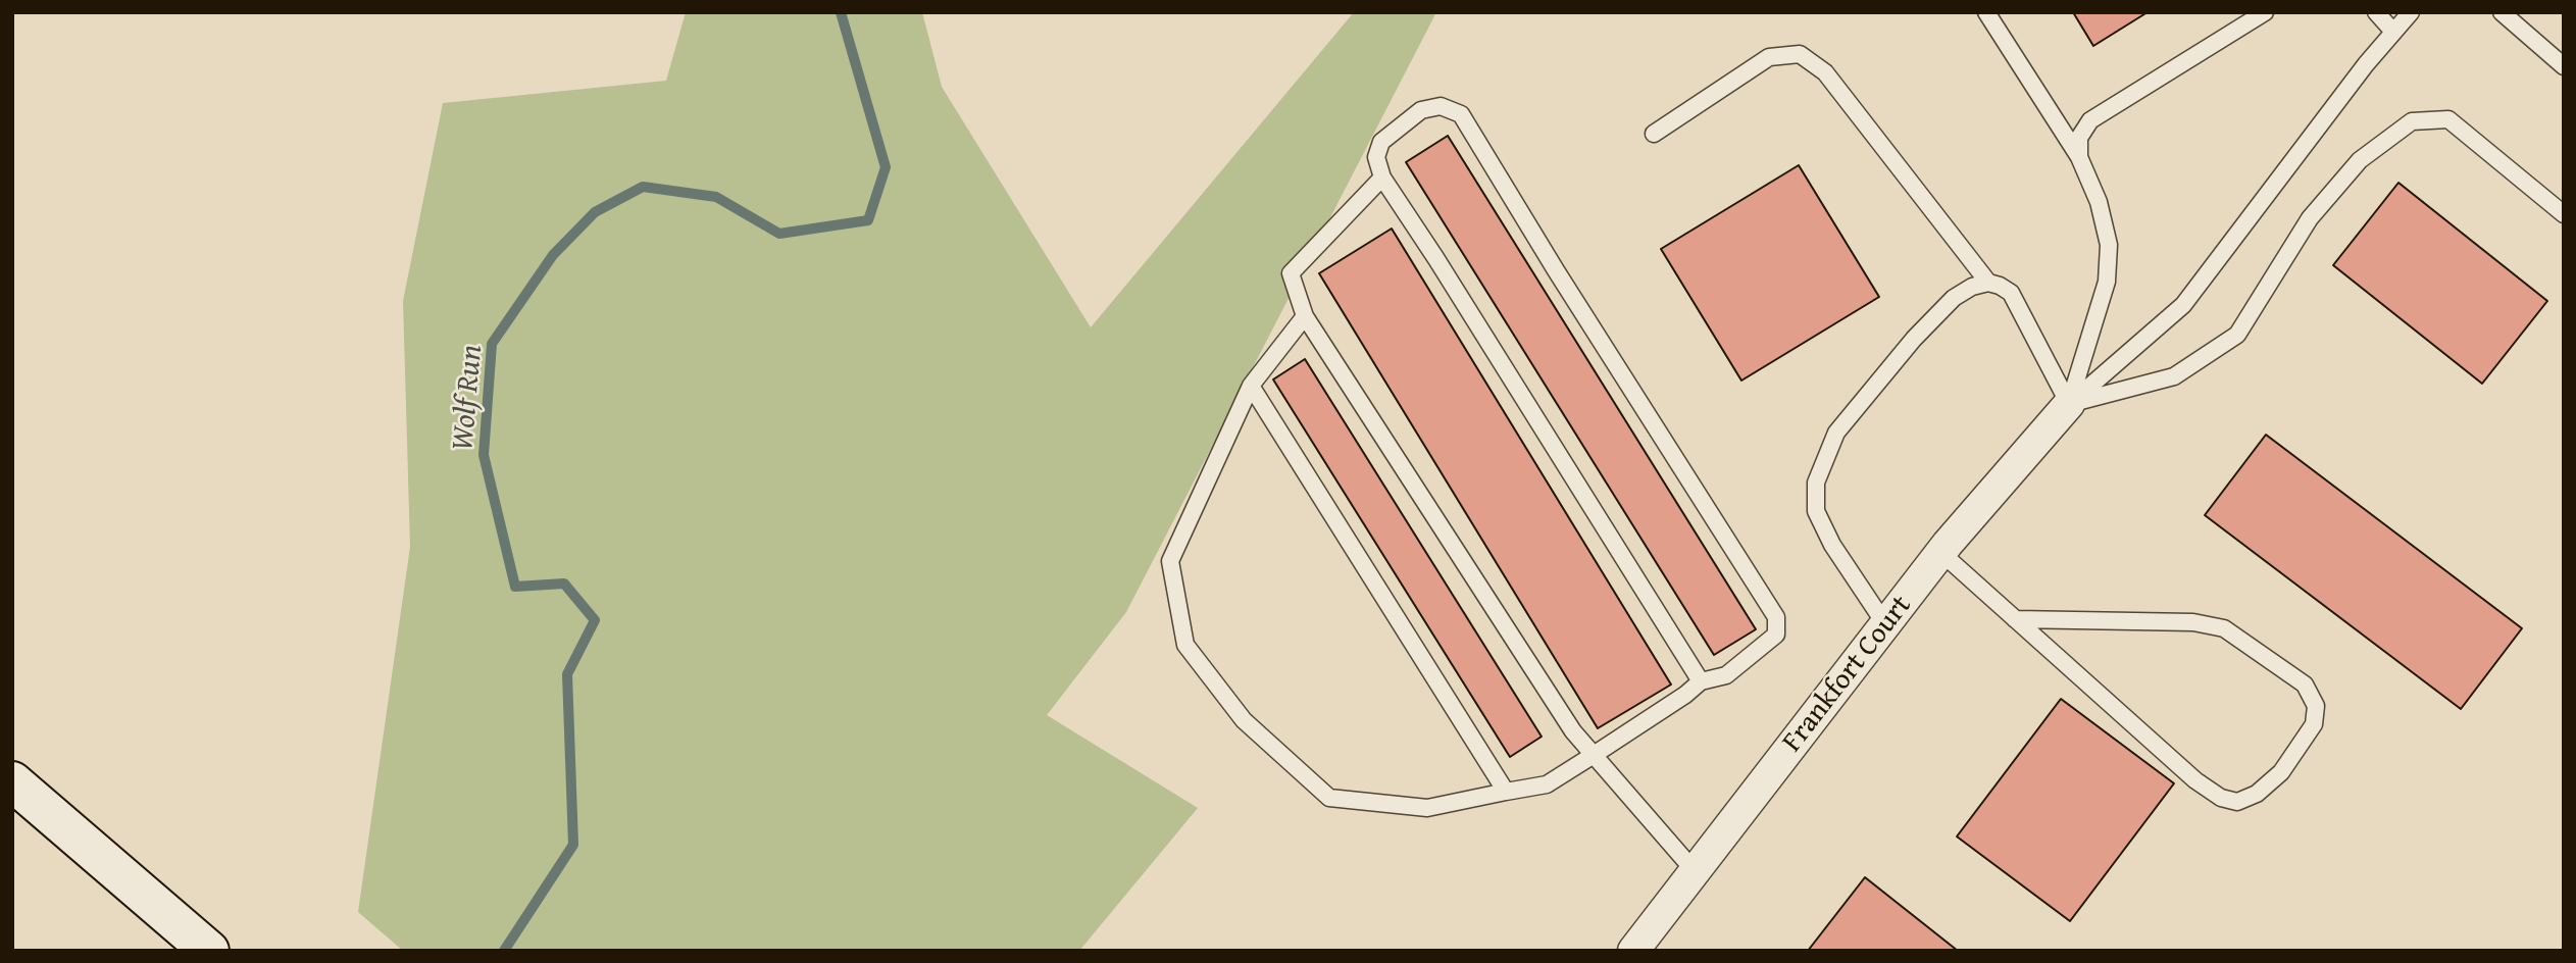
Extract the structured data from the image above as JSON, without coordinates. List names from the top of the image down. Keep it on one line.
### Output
{"streets":{"street":["Frankfort Court"]},"water":["Wolf Run"]}
